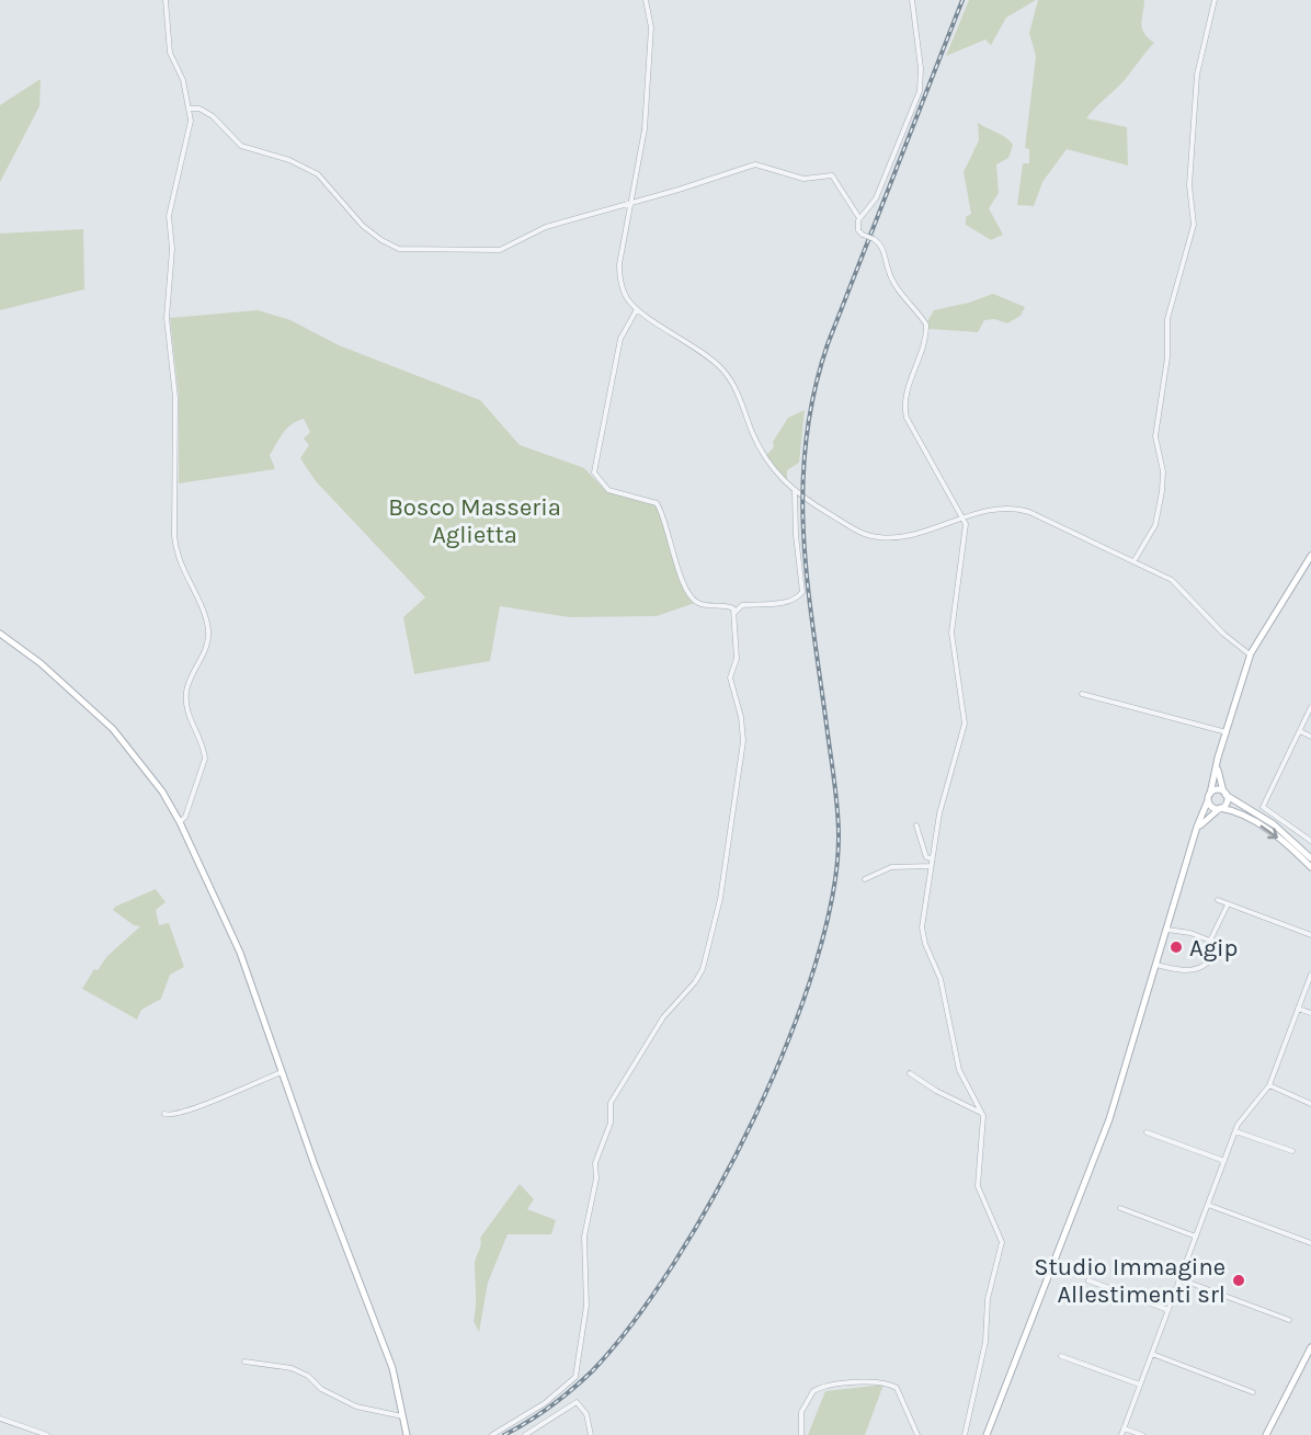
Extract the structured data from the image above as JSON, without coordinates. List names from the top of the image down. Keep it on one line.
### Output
{"parks":["Bosco Masseria Aglietta"],"places":["Agip","Studio Immagine Allestimenti srl"]}
